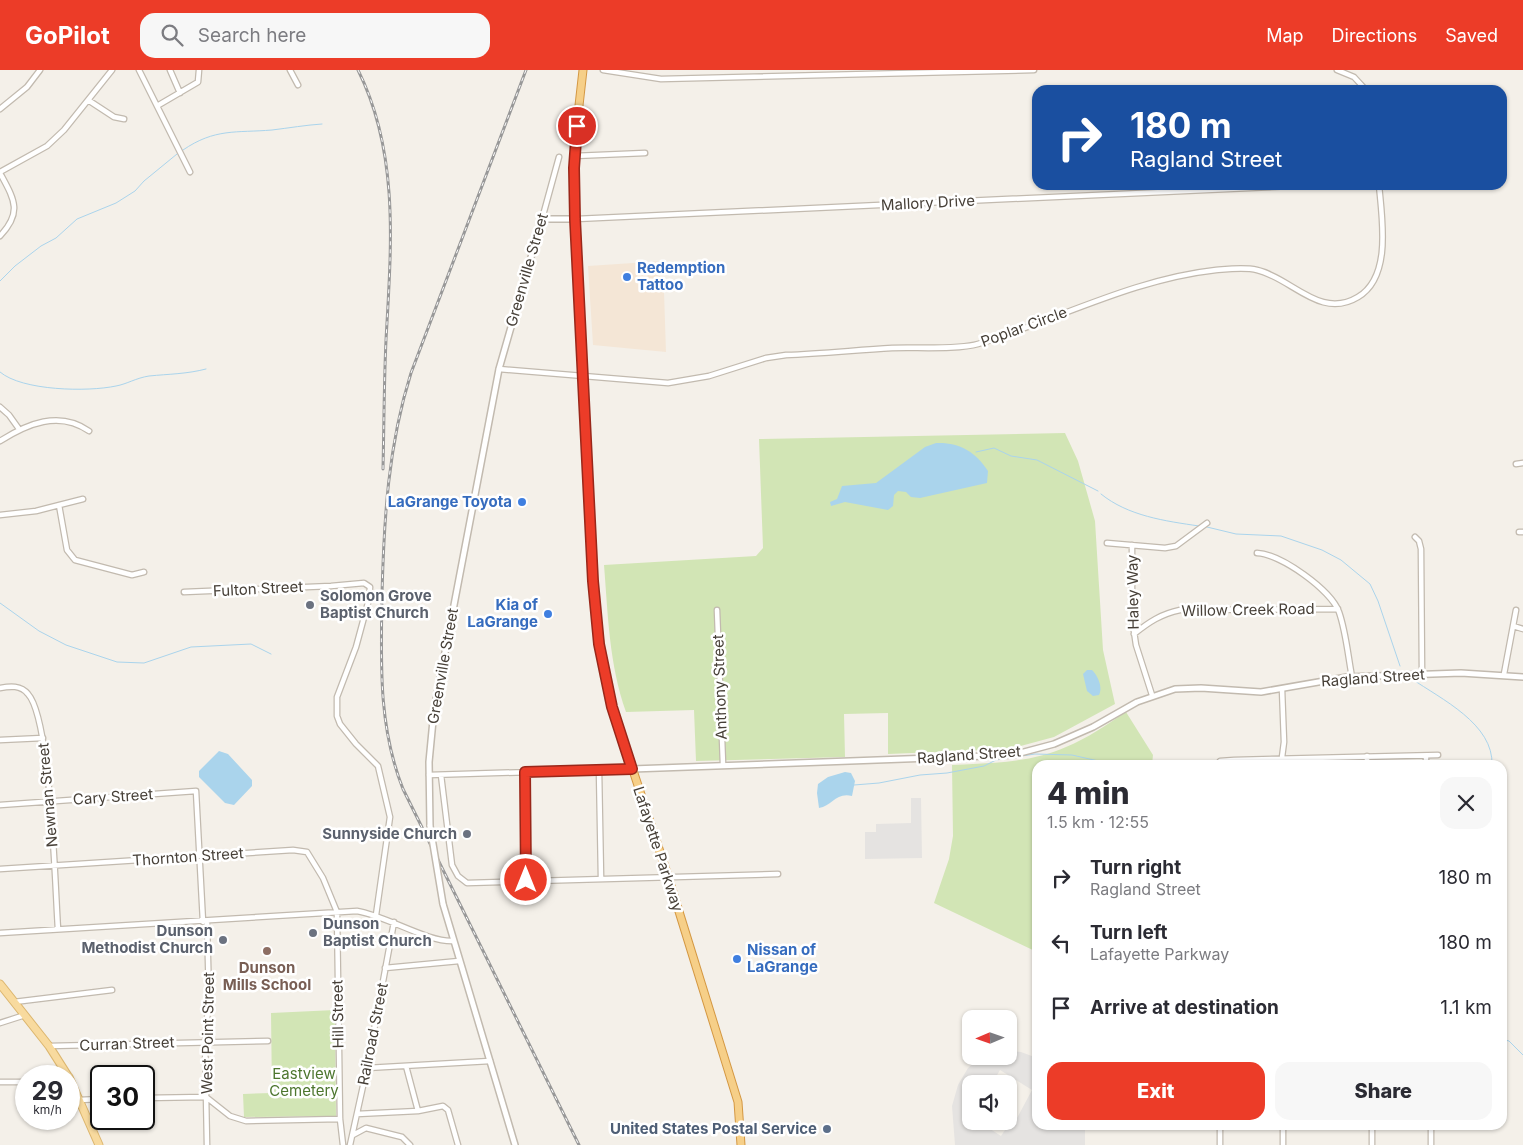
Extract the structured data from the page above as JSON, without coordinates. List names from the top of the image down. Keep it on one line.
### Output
{"streets":{"highway":["Lafayette Parkway"],"street":["Mallory Drive","Greenville Street","Poplar Circle","Fulton Street","Haley Way","Willow Creek Road","Ragland Street","Anthony Street","Newnan Street","Cary Street","Thornton Street","Hill Street","West Point Street","Railroad Street","Curran Street"]},"crossings":[["Mallory Drive","Greenville Street"],["Mallory Drive","Lafayette Parkway"],["Greenville Street","Poplar Circle"],["Greenville Street","Ragland Street"],["Poplar Circle","Lafayette Parkway"],["Haley Way","Willow Creek Road"],["Haley Way","Ragland Street"],["Ragland Street","Anthony Street"],["Ragland Street","Lafayette Parkway"],["Newnan Street","Cary Street"],["Newnan Street","Thornton Street"],["Cary Street","West Point Street"],["Thornton Street","Hill Street"],["Thornton Street","West Point Street"],["West Point Street","Curran Street"]],"parks":["Eastview Cemetery"],"places":["Redemption Tattoo","LaGrange Toyota","Solomon Grove Baptist Church","Kia of LaGrange","Sunnyside Church","Dunson Baptist Church","Dunson Methodist Church","Dunson Mills School","Nissan of LaGrange","United States Postal Service"],"north":"left","page":{"header":"GoPilot","search":"Search here","nav":["Map","Directions","Saved"],"turn":["180 m","Ragland Street"],"heading":["4 min","1.5 km · 12:55"],"list":[{"name":"Turn right","note":"Ragland Street","value":"180 m"},{"name":"Turn left","note":"Lafayette Parkway","value":"180 m"},{"name":"Arrive at destination","value":"1.1 km"}],"buttons":["Exit","Share"],"speed":"29 km/h","limit":"30"}}
